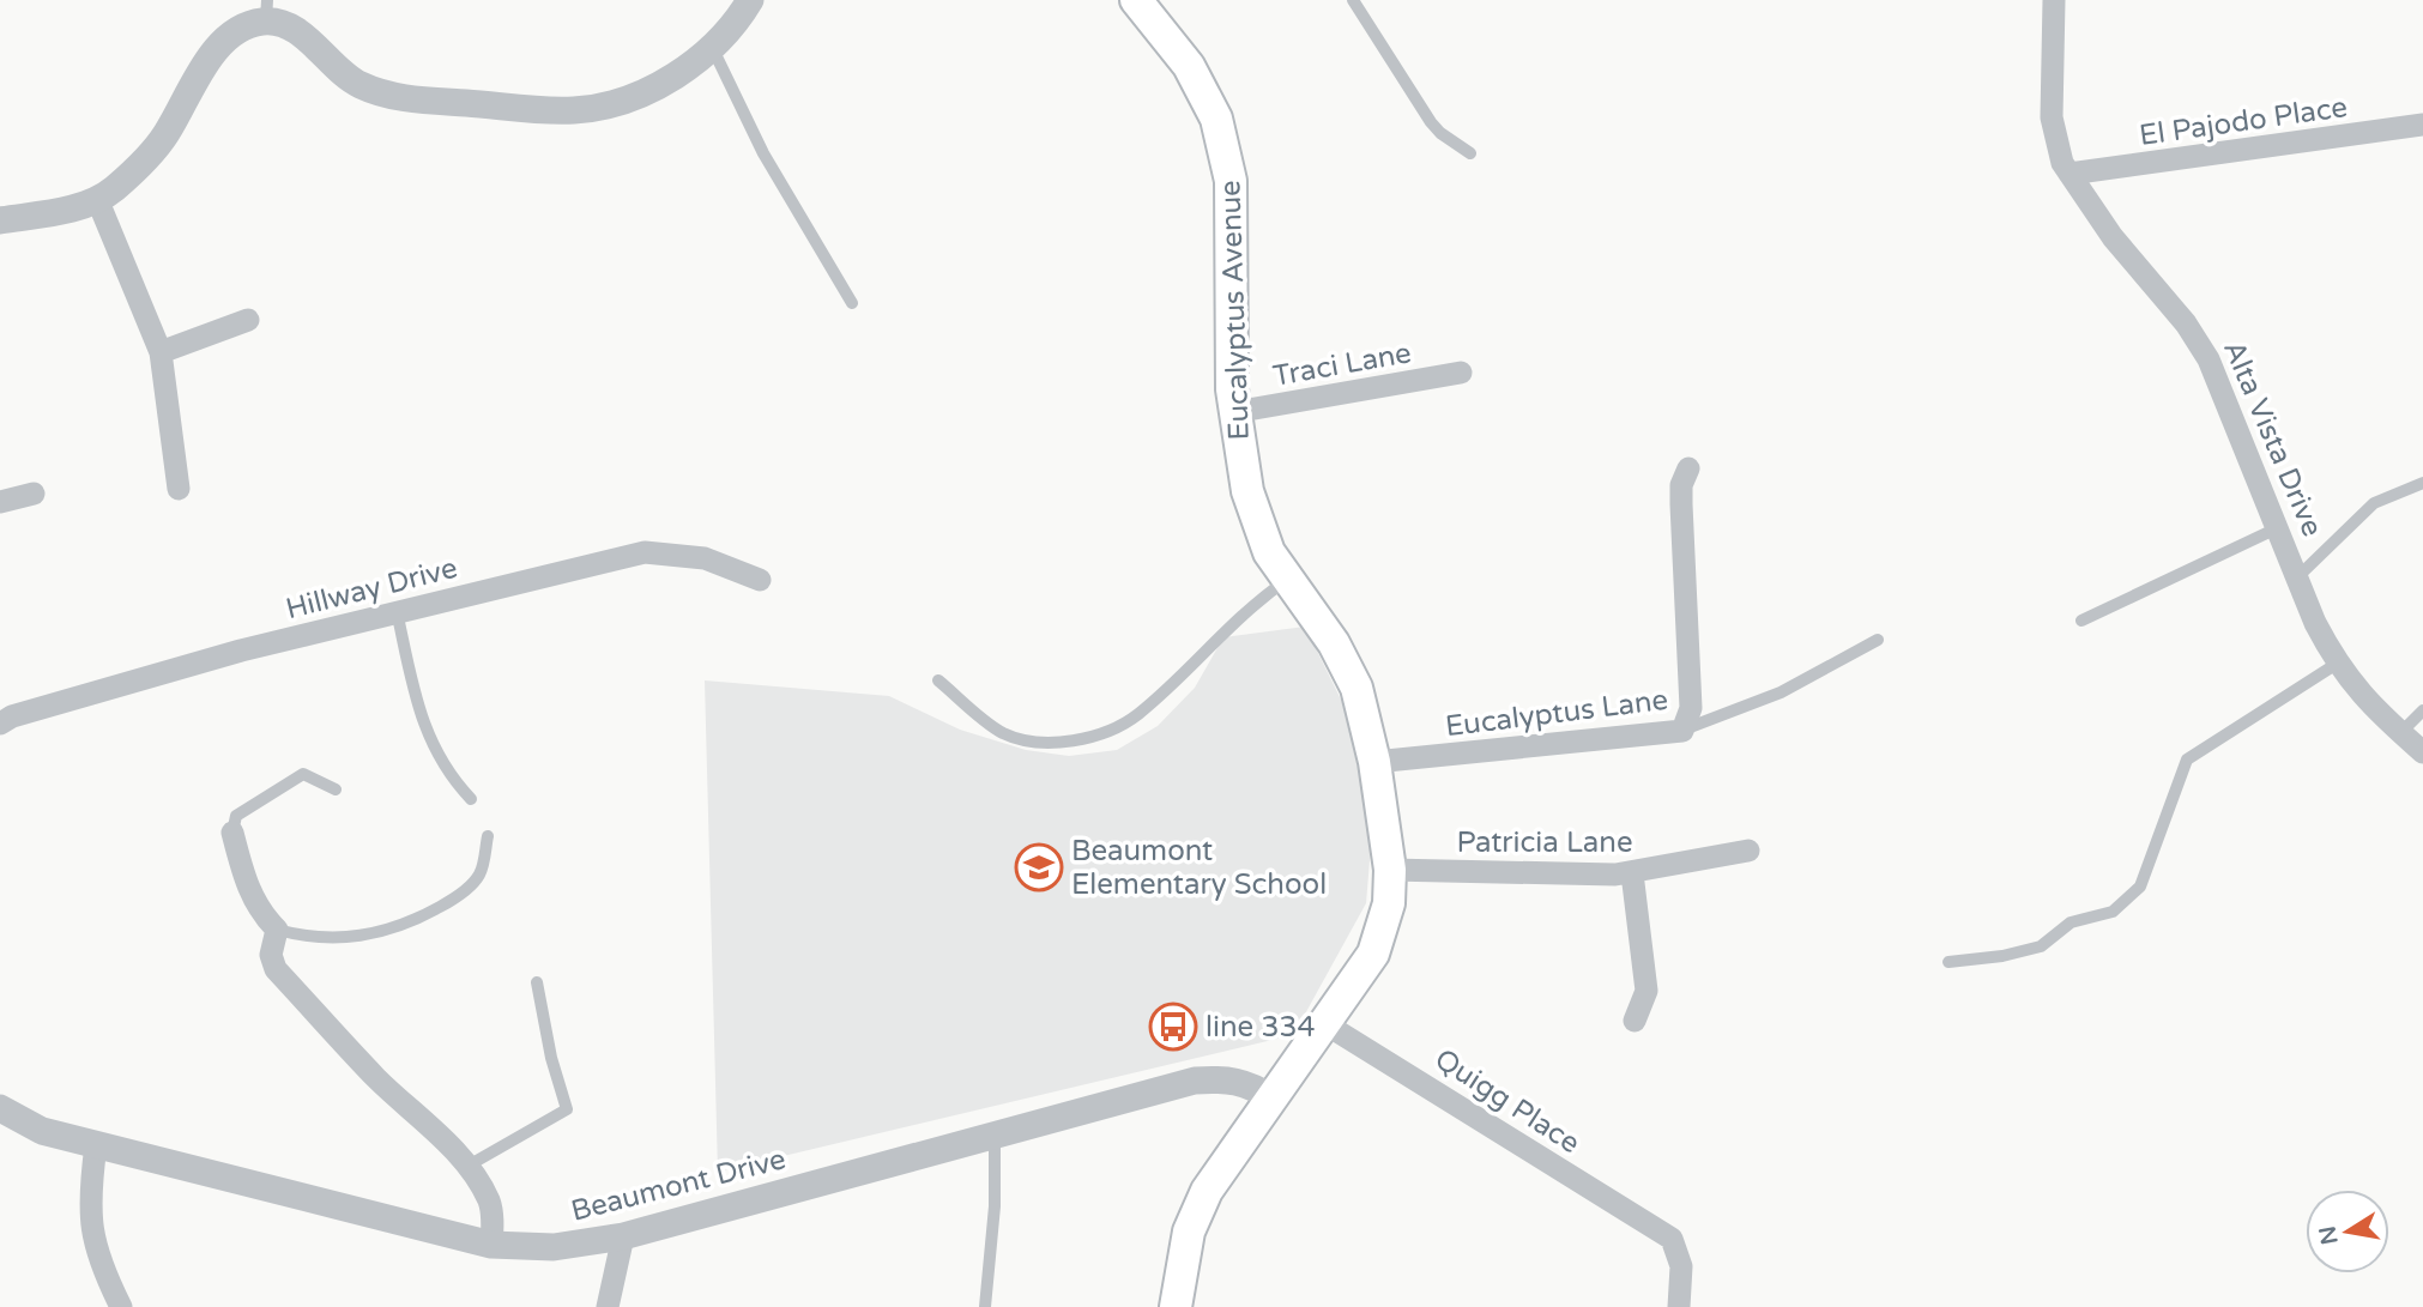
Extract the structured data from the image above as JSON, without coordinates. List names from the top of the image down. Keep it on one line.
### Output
{"streets":{"main road":["Eucalyptus Avenue"],"street":["El Pajodo Place","Traci Lane","Alta Vista Drive","Hillway Drive","Eucalyptus Lane","Patricia Lane","Quigg Place","Beaumont Drive"]},"crossings":[["El Pajodo Place","Alta Vista Drive"],["Eucalyptus Avenue","Traci Lane"],["Eucalyptus Avenue","Eucalyptus Lane"],["Eucalyptus Avenue","Patricia Lane"],["Eucalyptus Avenue","Quigg Place"],["Eucalyptus Avenue","Beaumont Drive"]],"places":{"school or university":["Beaumont Elementary School"],"bus stop":["line 334"]},"north":"left"}
